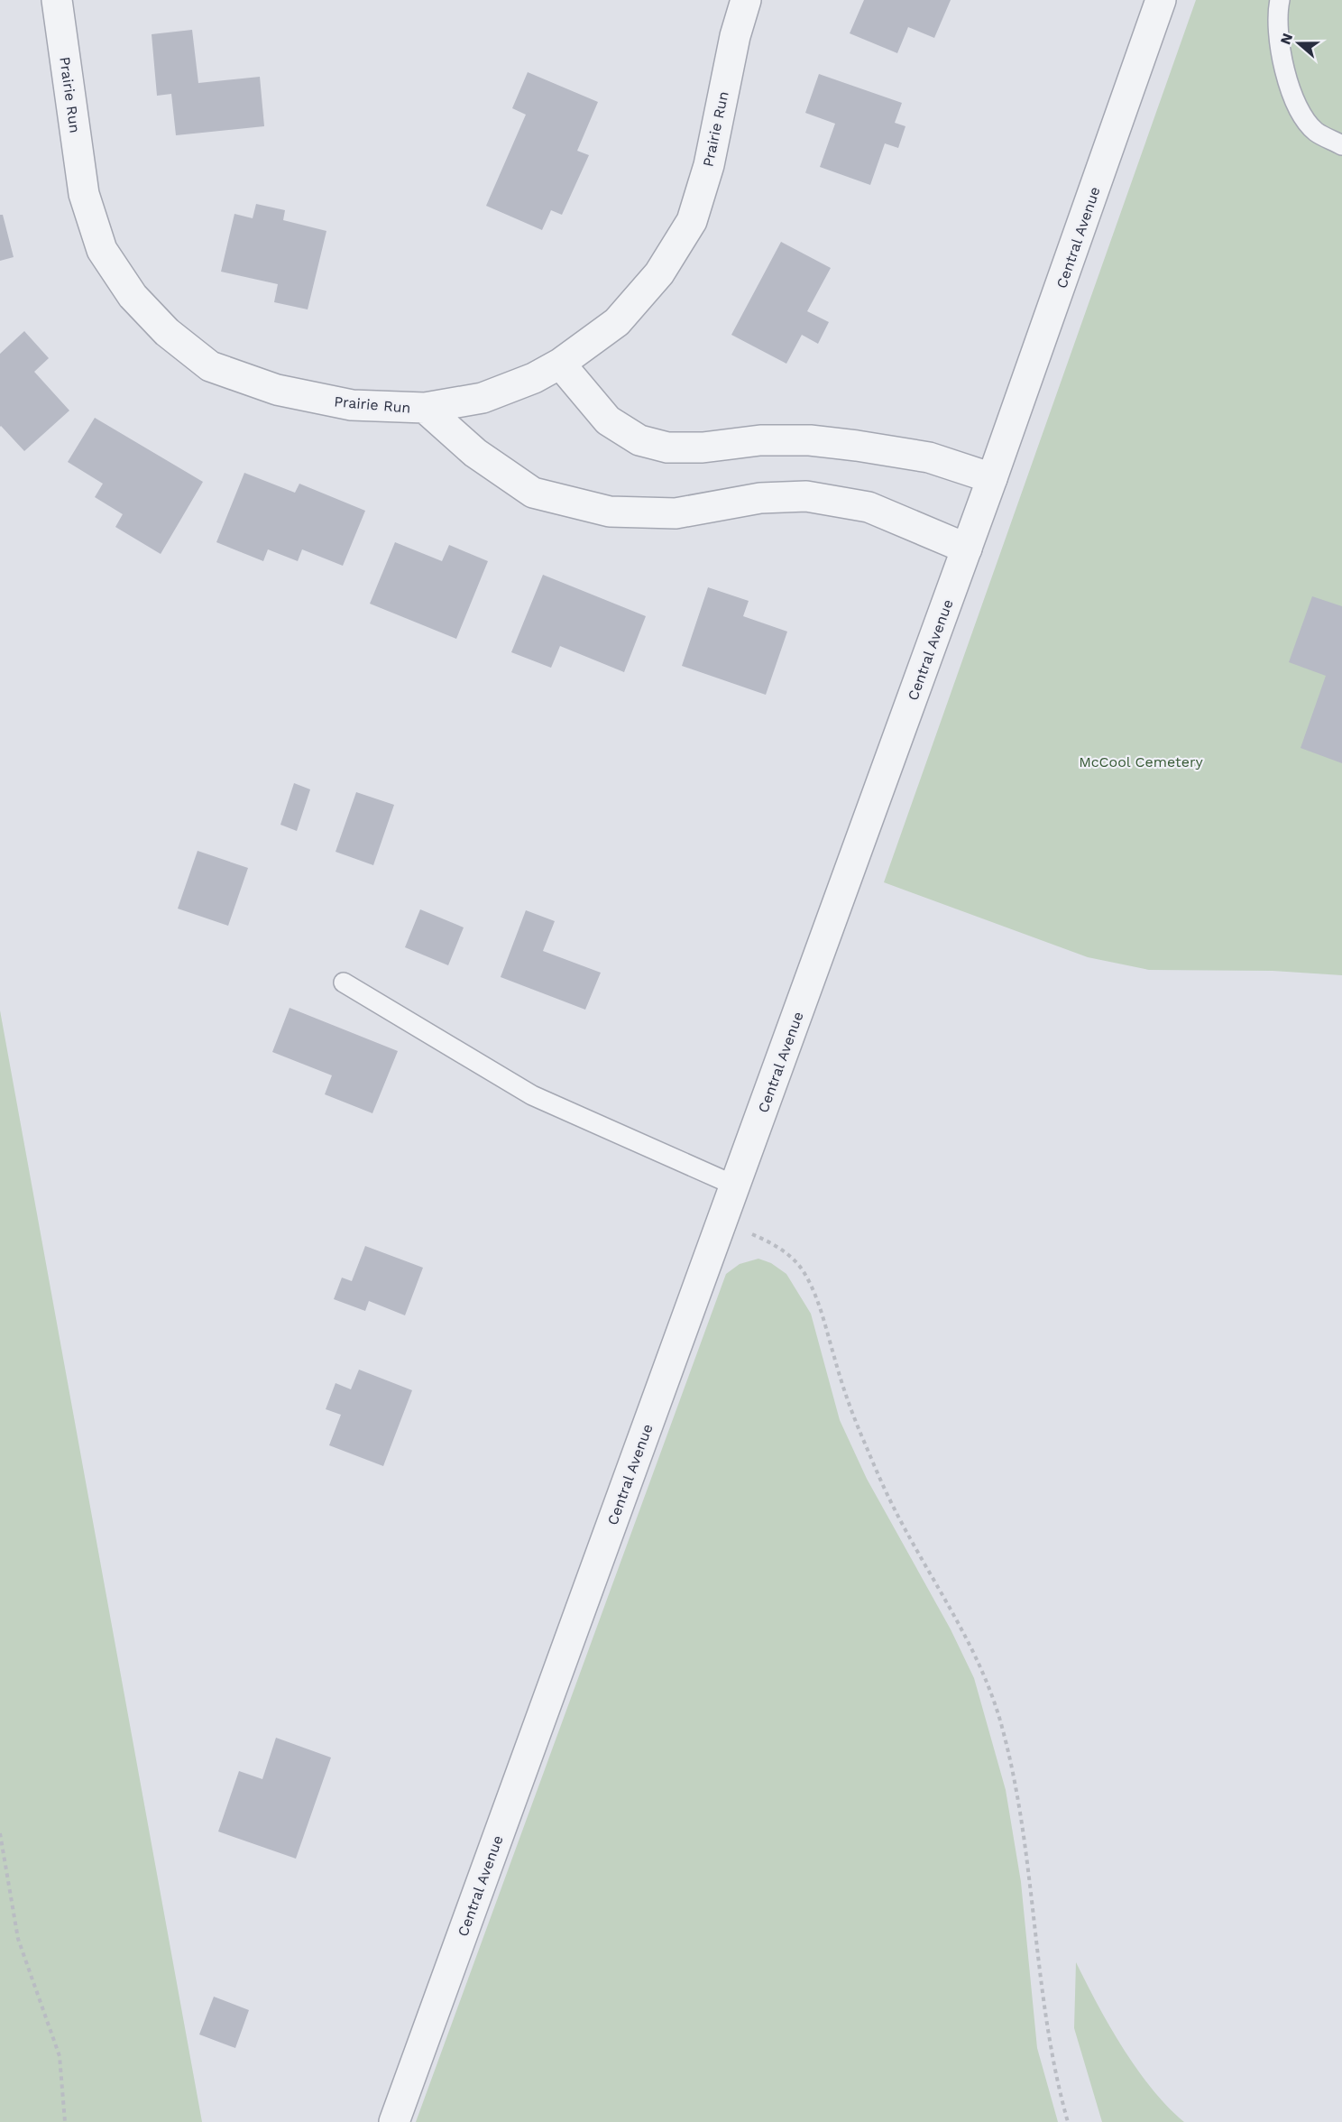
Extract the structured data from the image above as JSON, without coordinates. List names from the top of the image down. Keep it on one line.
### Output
{"streets":{"street":["Prairie Run","Central Avenue"]},"parks":["McCool Cemetery"],"north":"left"}
